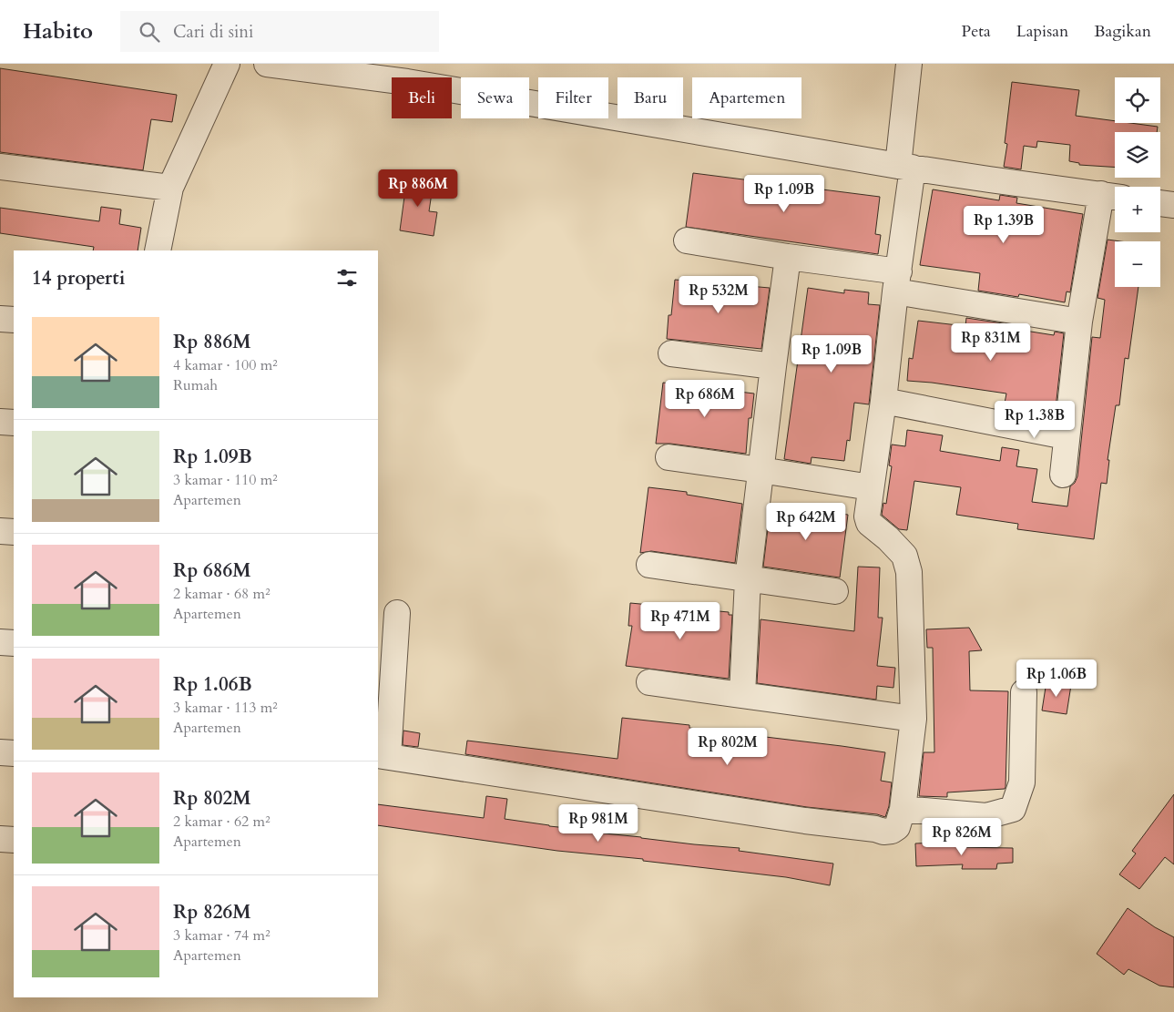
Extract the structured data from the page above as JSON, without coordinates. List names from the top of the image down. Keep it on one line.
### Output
{"page":{"header":"Habito","search":"Cari di sini","nav":["Peta","Lapisan","Bagikan"],"map_buttons":["+","−"],"chip":["Beli","Sewa","Filter","Baru","Apartemen"],"price":["Rp 886M","Rp 1.09B","Rp 1.39B","Rp 532M","Rp 831M","Rp 1.09B","Rp 686M","Rp 1.38B","Rp 642M","Rp 471M","Rp 1.06B","Rp 802M","Rp 981M","Rp 826M"],"heading":"14 properti","list":[{"name":"Rp 886M","note":"4 kamar · 100 m² · Rumah"},{"name":"Rp 1.09B","note":"3 kamar · 110 m² · Apartemen"},{"name":"Rp 686M","note":"2 kamar · 68 m² · Apartemen"},{"name":"Rp 1.06B","note":"3 kamar · 113 m² · Apartemen"},{"name":"Rp 802M","note":"2 kamar · 62 m² · Apartemen"},{"name":"Rp 826M","note":"3 kamar · 74 m² · Apartemen"}]}}
